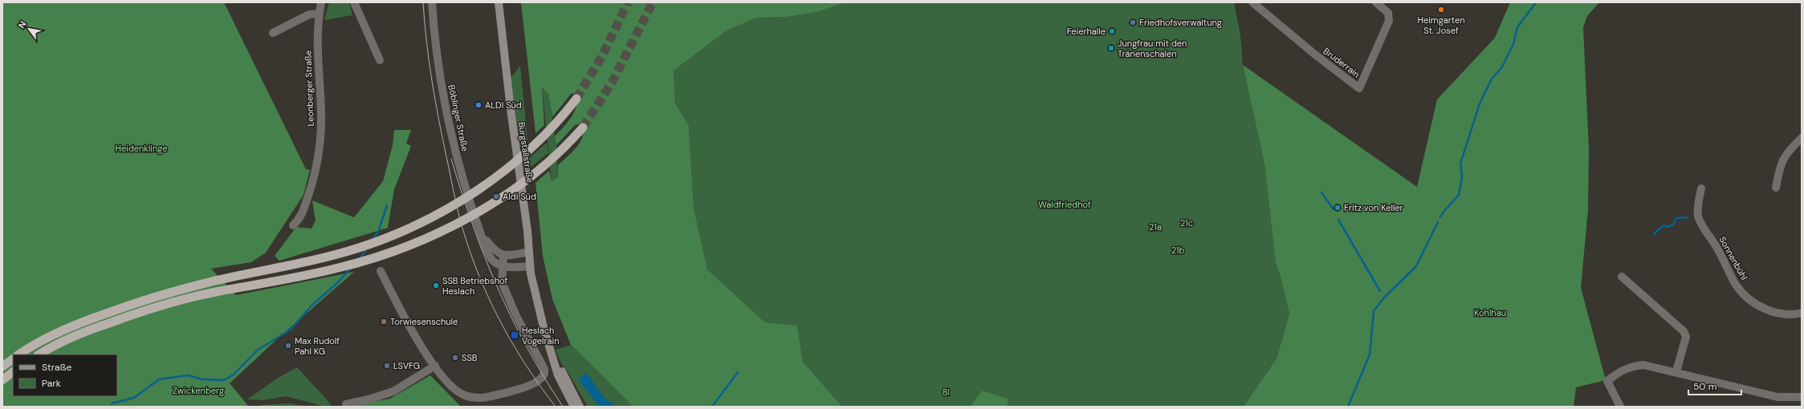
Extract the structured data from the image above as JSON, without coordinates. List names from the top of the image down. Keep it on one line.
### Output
{"streets":{"main road":["Burgstallstraße"],"street":["Bruderrain","Leonberger Straße","Böblinger Straße","Sonnenbühl"]},"parks":["Heidenklinge","Waldfriedhof","21c","21a","21b","Kohlhau","Zwickenberg","8l"],"places":{"other":["Heimgarten St. Josef","Friedhofsverwaltung","Feierhalle","Jungfrau mit den Tränenschalen","ALDI Süd","Aldi Süd","Fritz von Keller","SSB Betriebshof Heslach","Torwiesenschule","Max Rudolf Pahl KG","SSB","LSVFG"],"transit":["Heslach Vogelrain"]},"legend":["Straße","Park"],"scale_bar":"50 m","north":"top left"}
